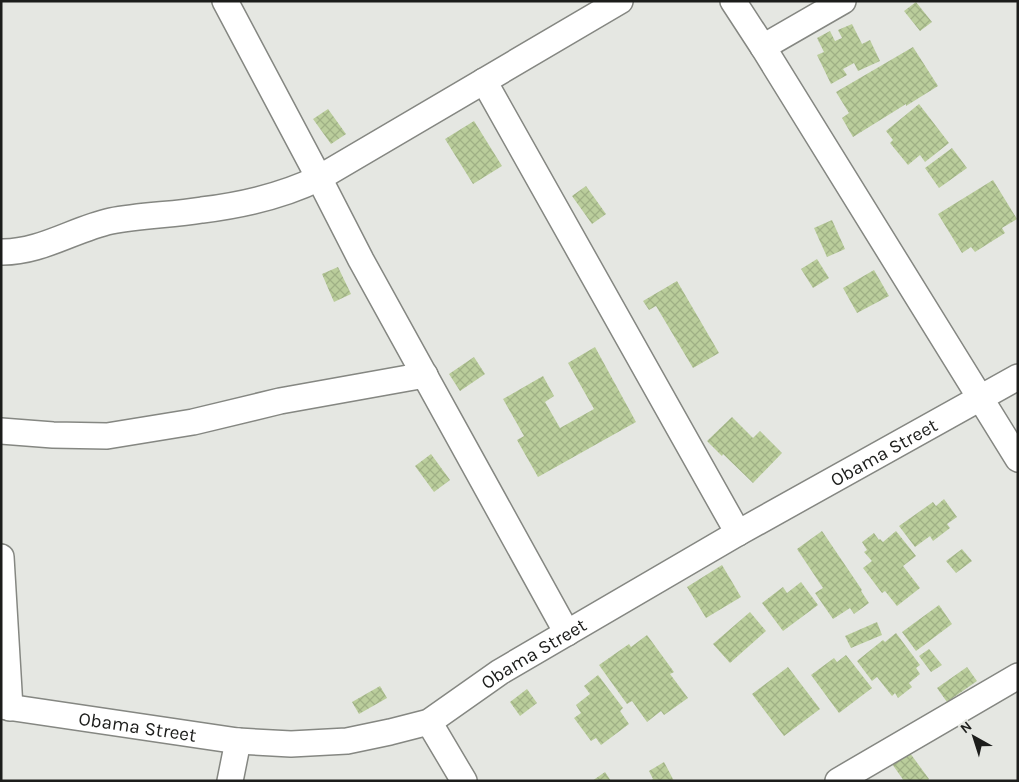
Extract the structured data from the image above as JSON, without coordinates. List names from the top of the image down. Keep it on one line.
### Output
{"streets":{"street":["Obama Street"]},"north":"top left"}
